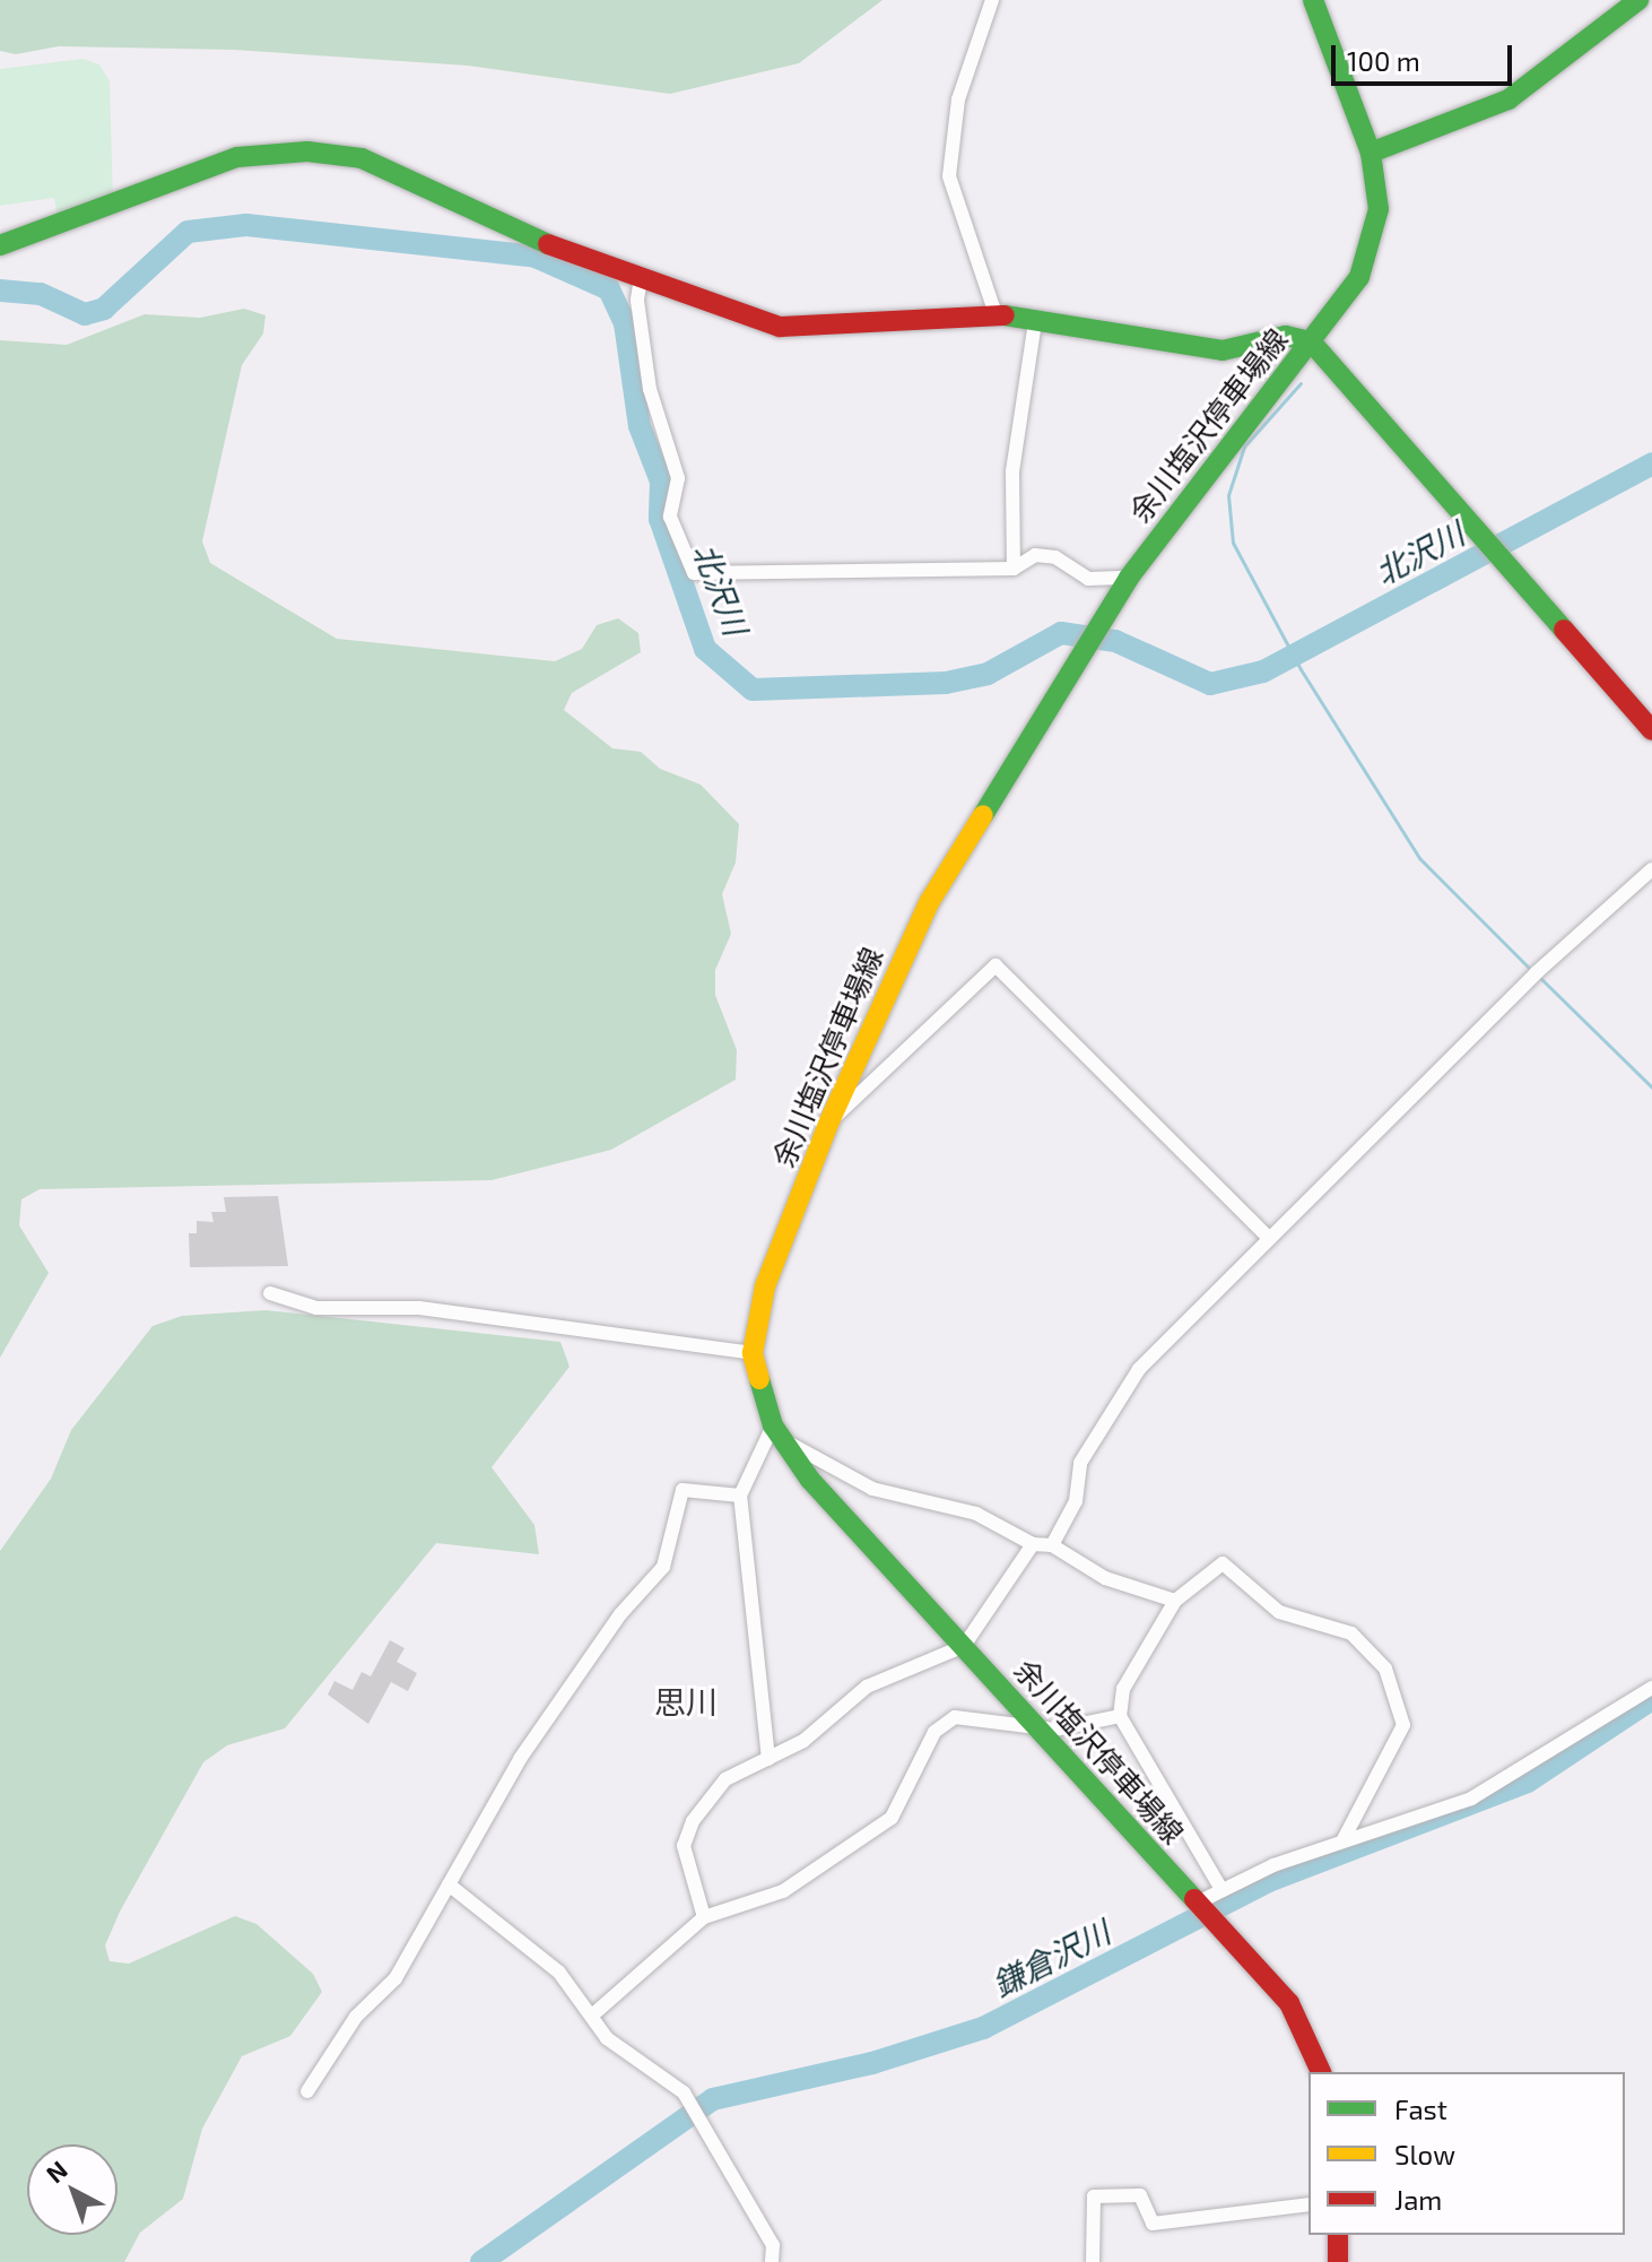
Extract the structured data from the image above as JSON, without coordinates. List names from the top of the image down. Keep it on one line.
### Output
{"streets":{"main road":["余川塩沢停車場線"]},"districts":["思川"],"water":["北沢川","鎌倉沢川"],"legend":["Fast","Slow","Jam"],"scale_bar":"100 m","north":"top left"}
